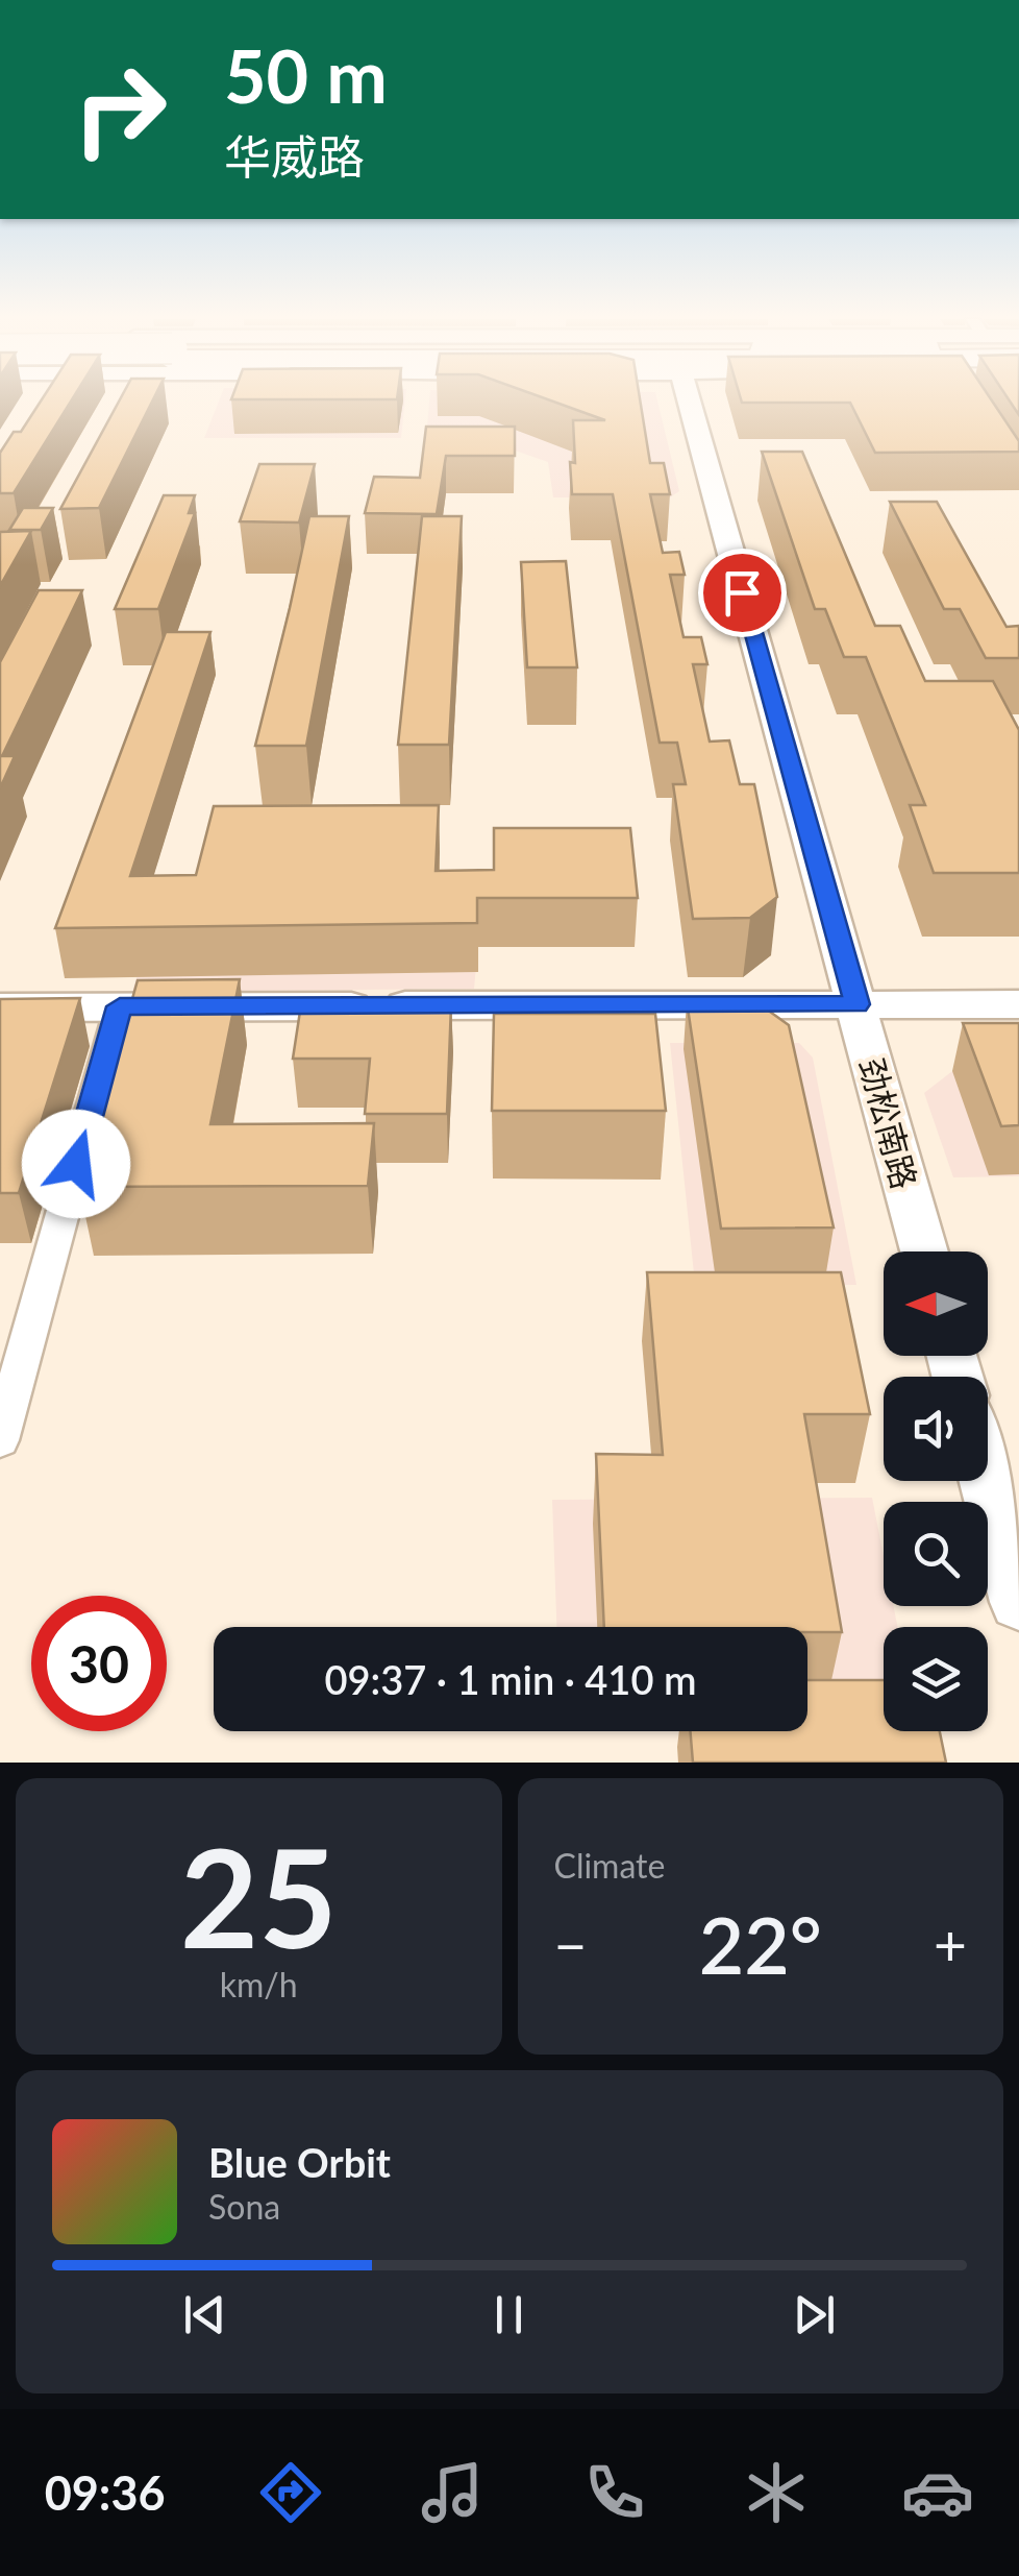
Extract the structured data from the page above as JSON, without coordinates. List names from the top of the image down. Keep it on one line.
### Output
{"streets":{"street":["劲松南路"]},"north":"left","page":{"turn":["50 m","华威路"],"limit":"30","trip":"09:37 · 1 min · 410 m","tile":[["25","km/h"],"Climate"],"heat":["−","22°","+"],"song":["Blue Orbit","Sona"],"tabs":"09:36"}}
